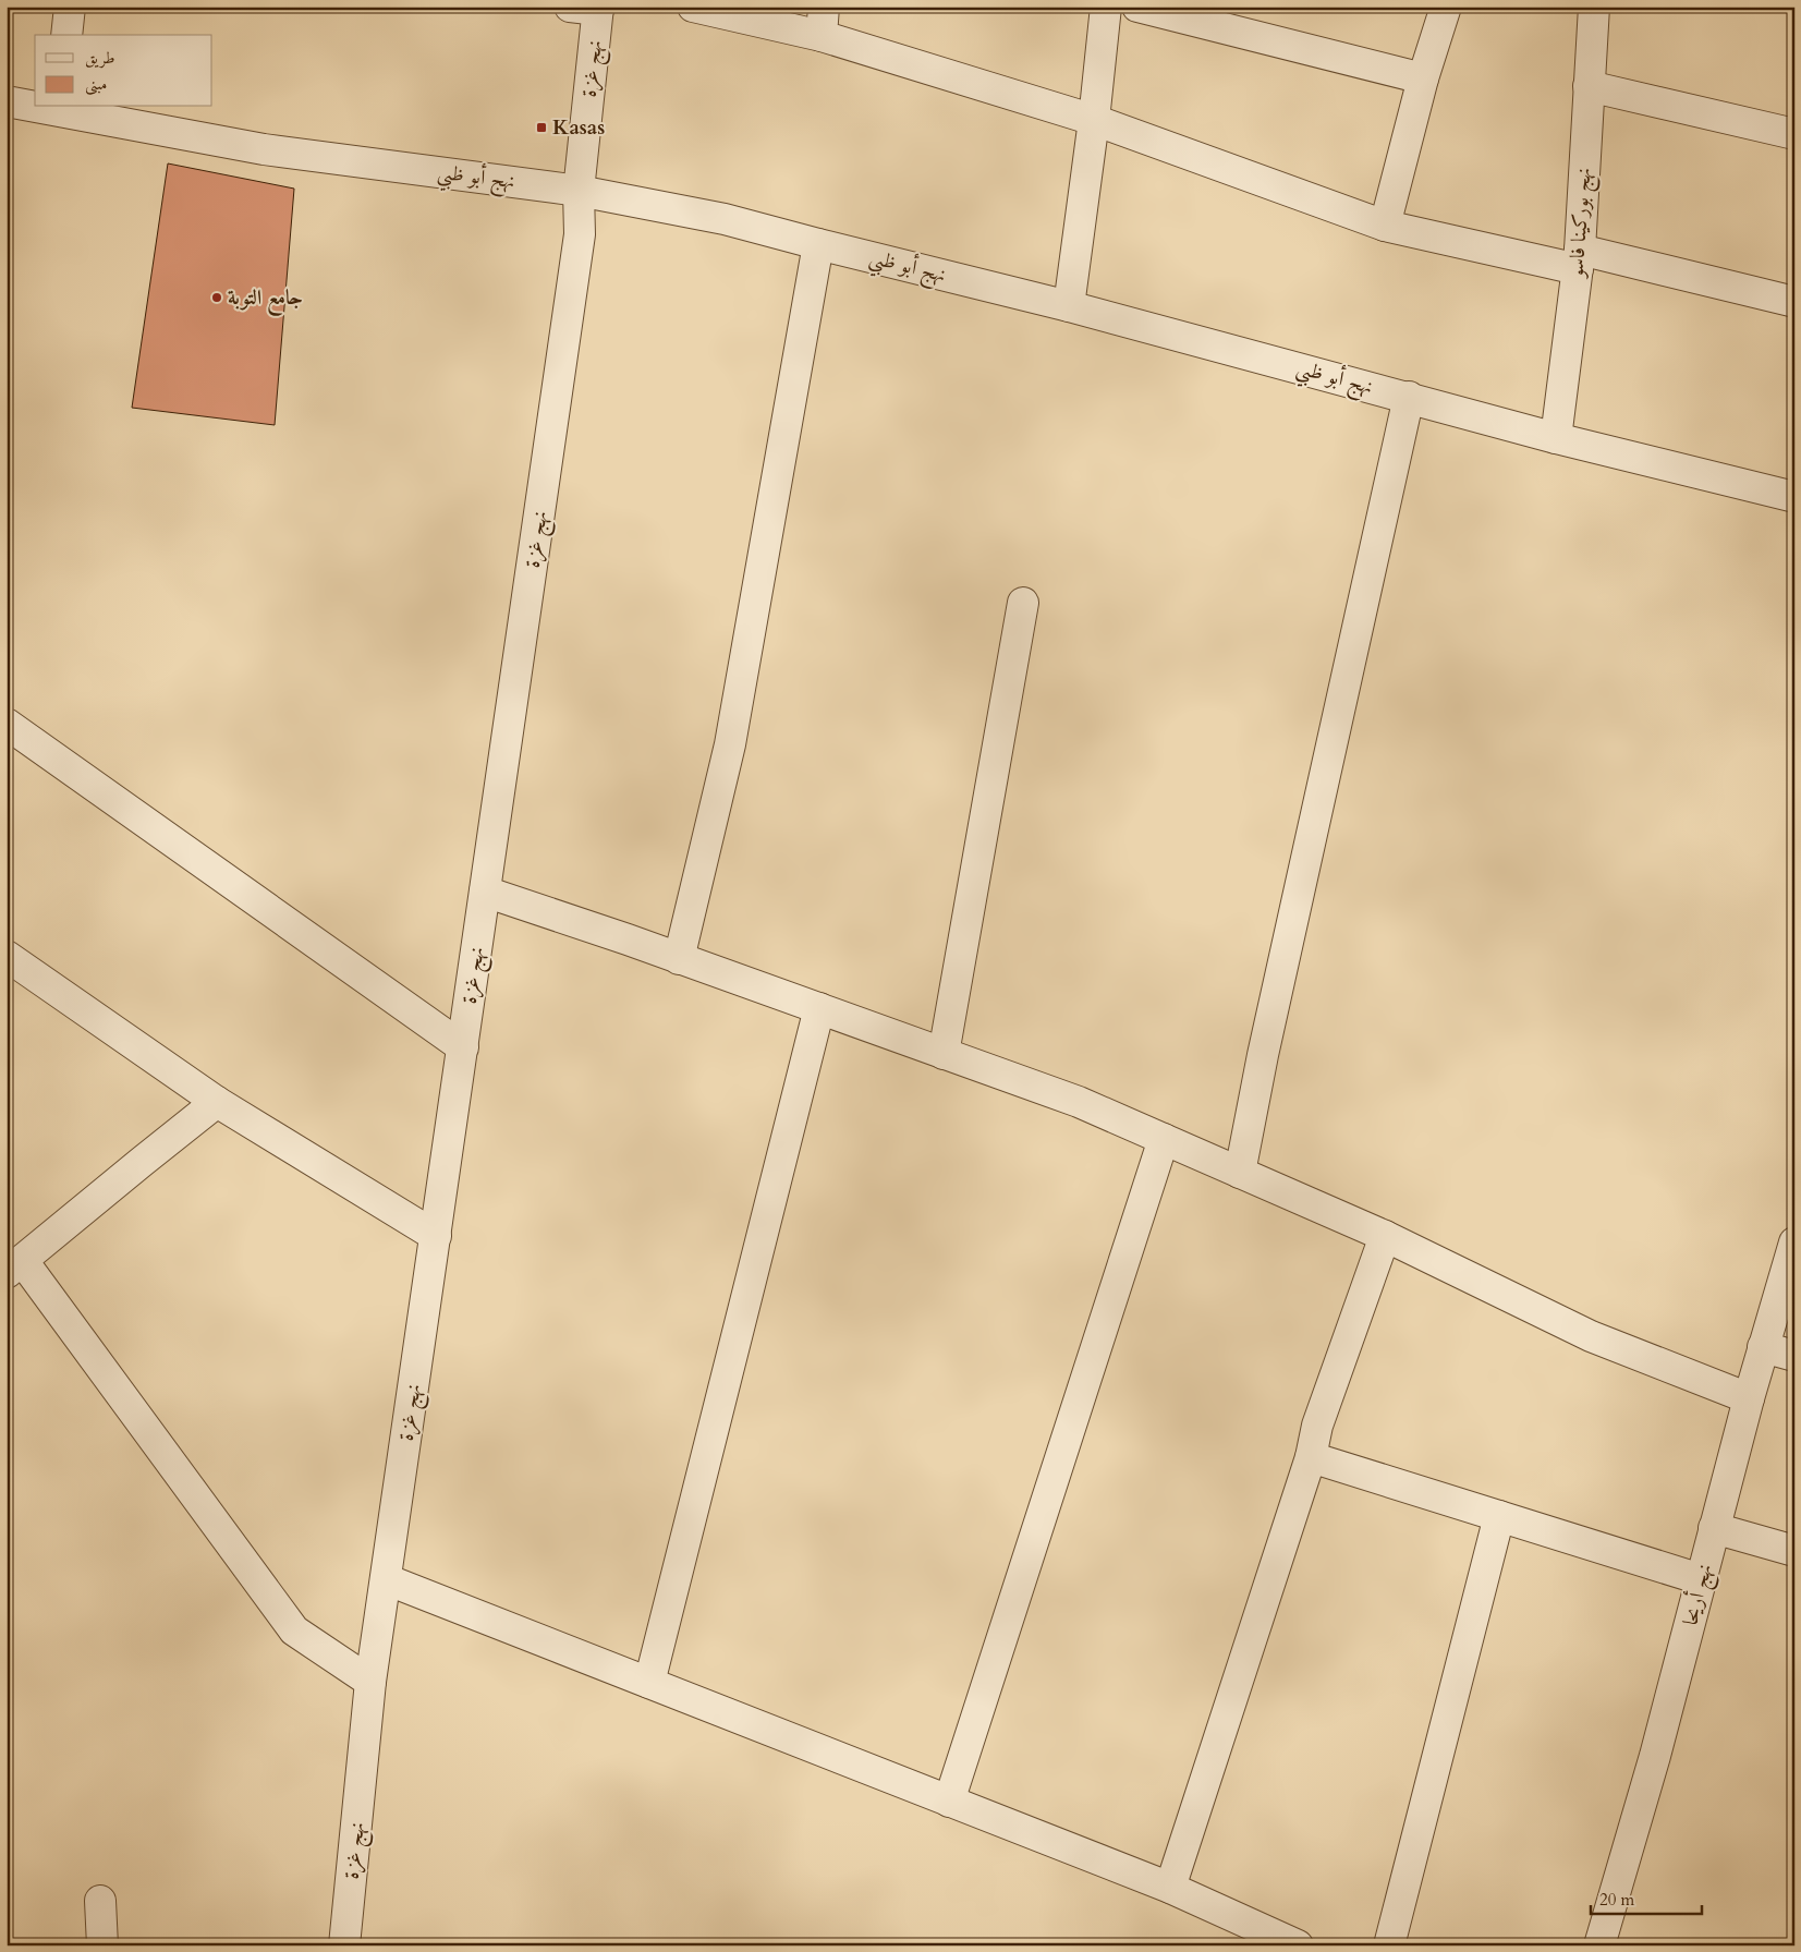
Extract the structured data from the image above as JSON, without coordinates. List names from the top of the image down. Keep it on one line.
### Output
{"streets":{"street":["نهج غزة","نهج أبو ظبي","نهج بوركينا فاسو","نهج أريحا"]},"crossings":[["نهج غزة","نهج أبو ظبي"],["نهج أبو ظبي","نهج بوركينا فاسو"]],"places":{"transit":["Kasas"],"other":["جامع التوبة"]},"legend":["طريق","مبنى"],"scale_bar":"20 m"}
